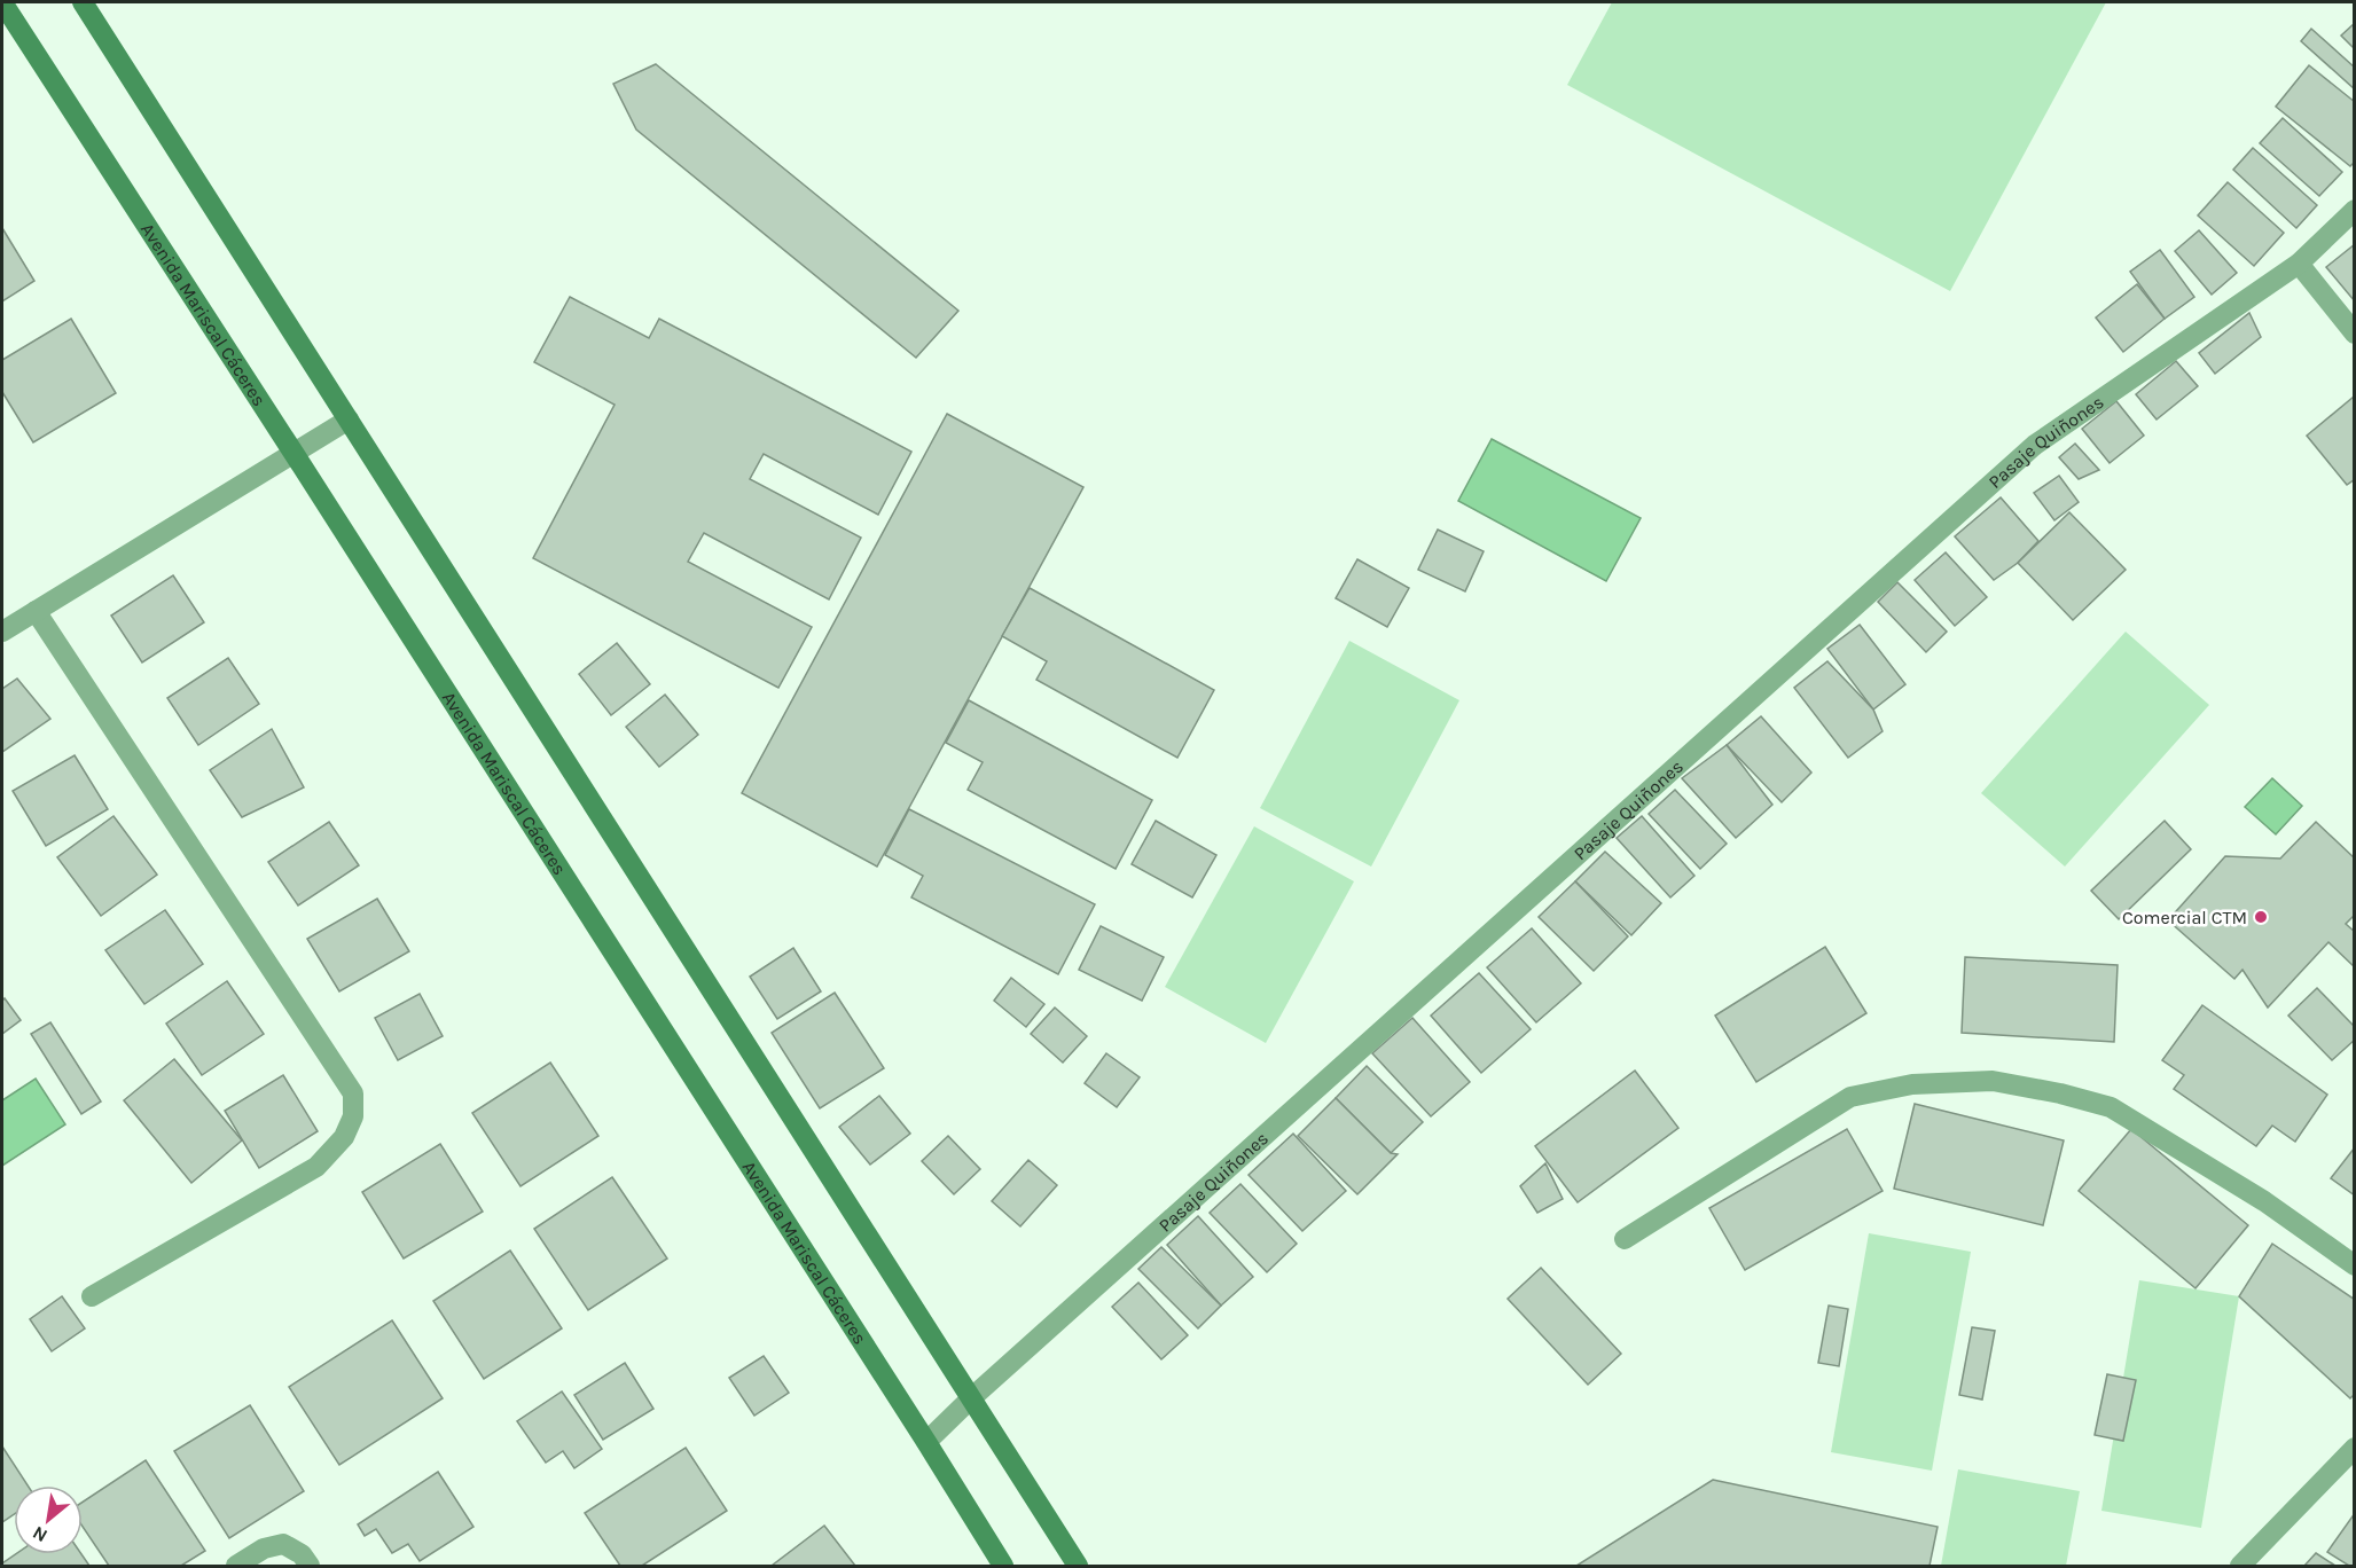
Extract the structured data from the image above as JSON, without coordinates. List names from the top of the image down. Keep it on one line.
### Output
{"streets":{"main road":["Avenida Mariscal Cáceres"],"street":["Pasaje Quiñones"]},"crossings":[["Avenida Mariscal Cáceres","Pasaje Quiñones"]],"places":["Comercial CTM"],"north":"bottom left"}
